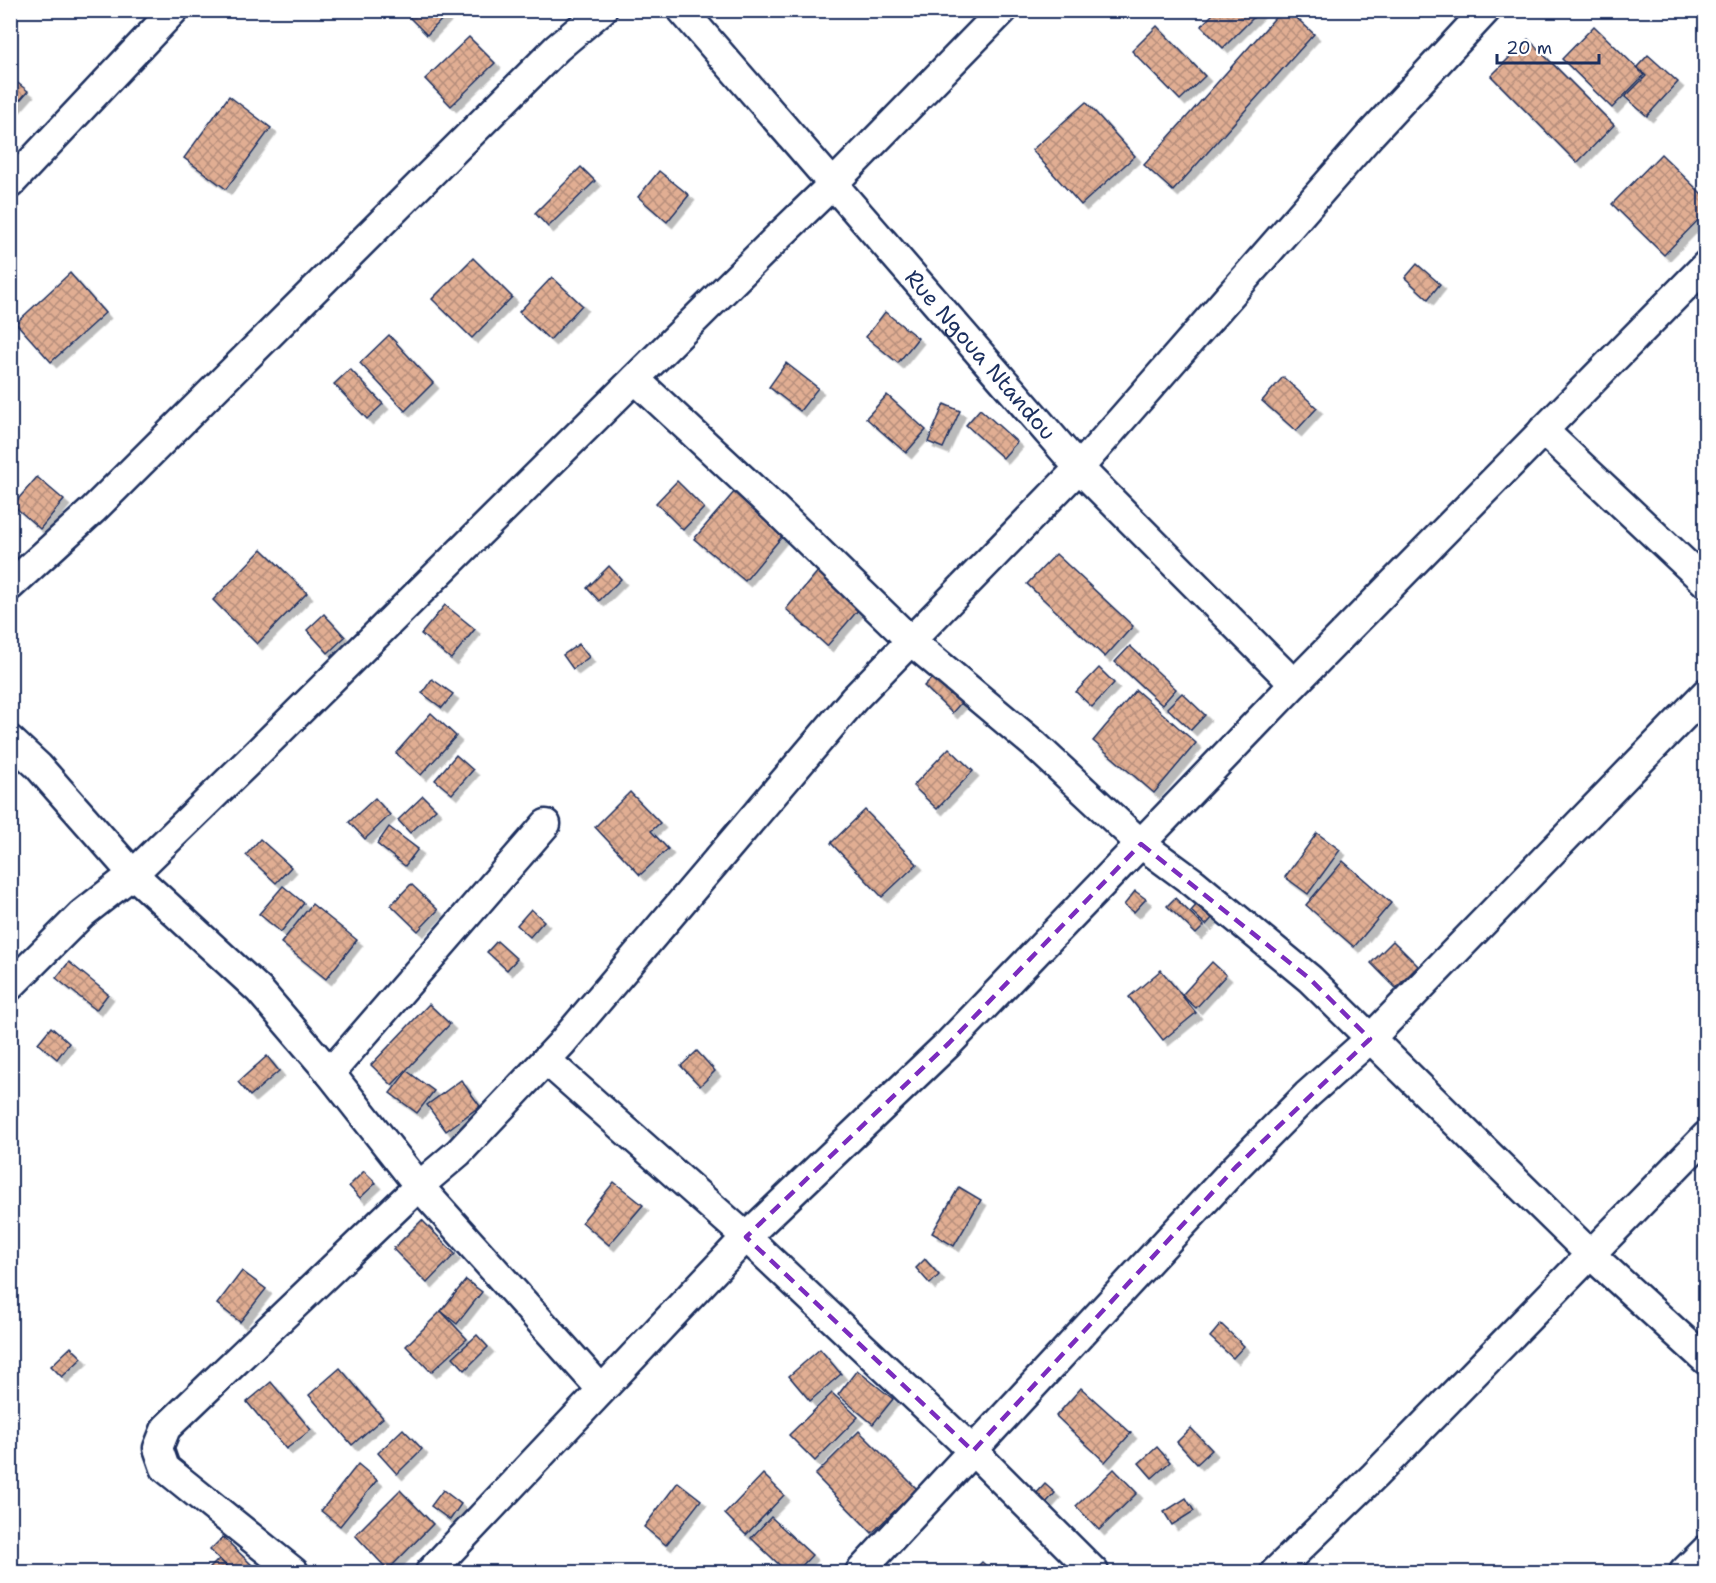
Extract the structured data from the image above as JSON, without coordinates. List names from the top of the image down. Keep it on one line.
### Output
{"streets":{"street":["Rue Ngoua Ntandou"]},"scale_bar":"20 m"}
